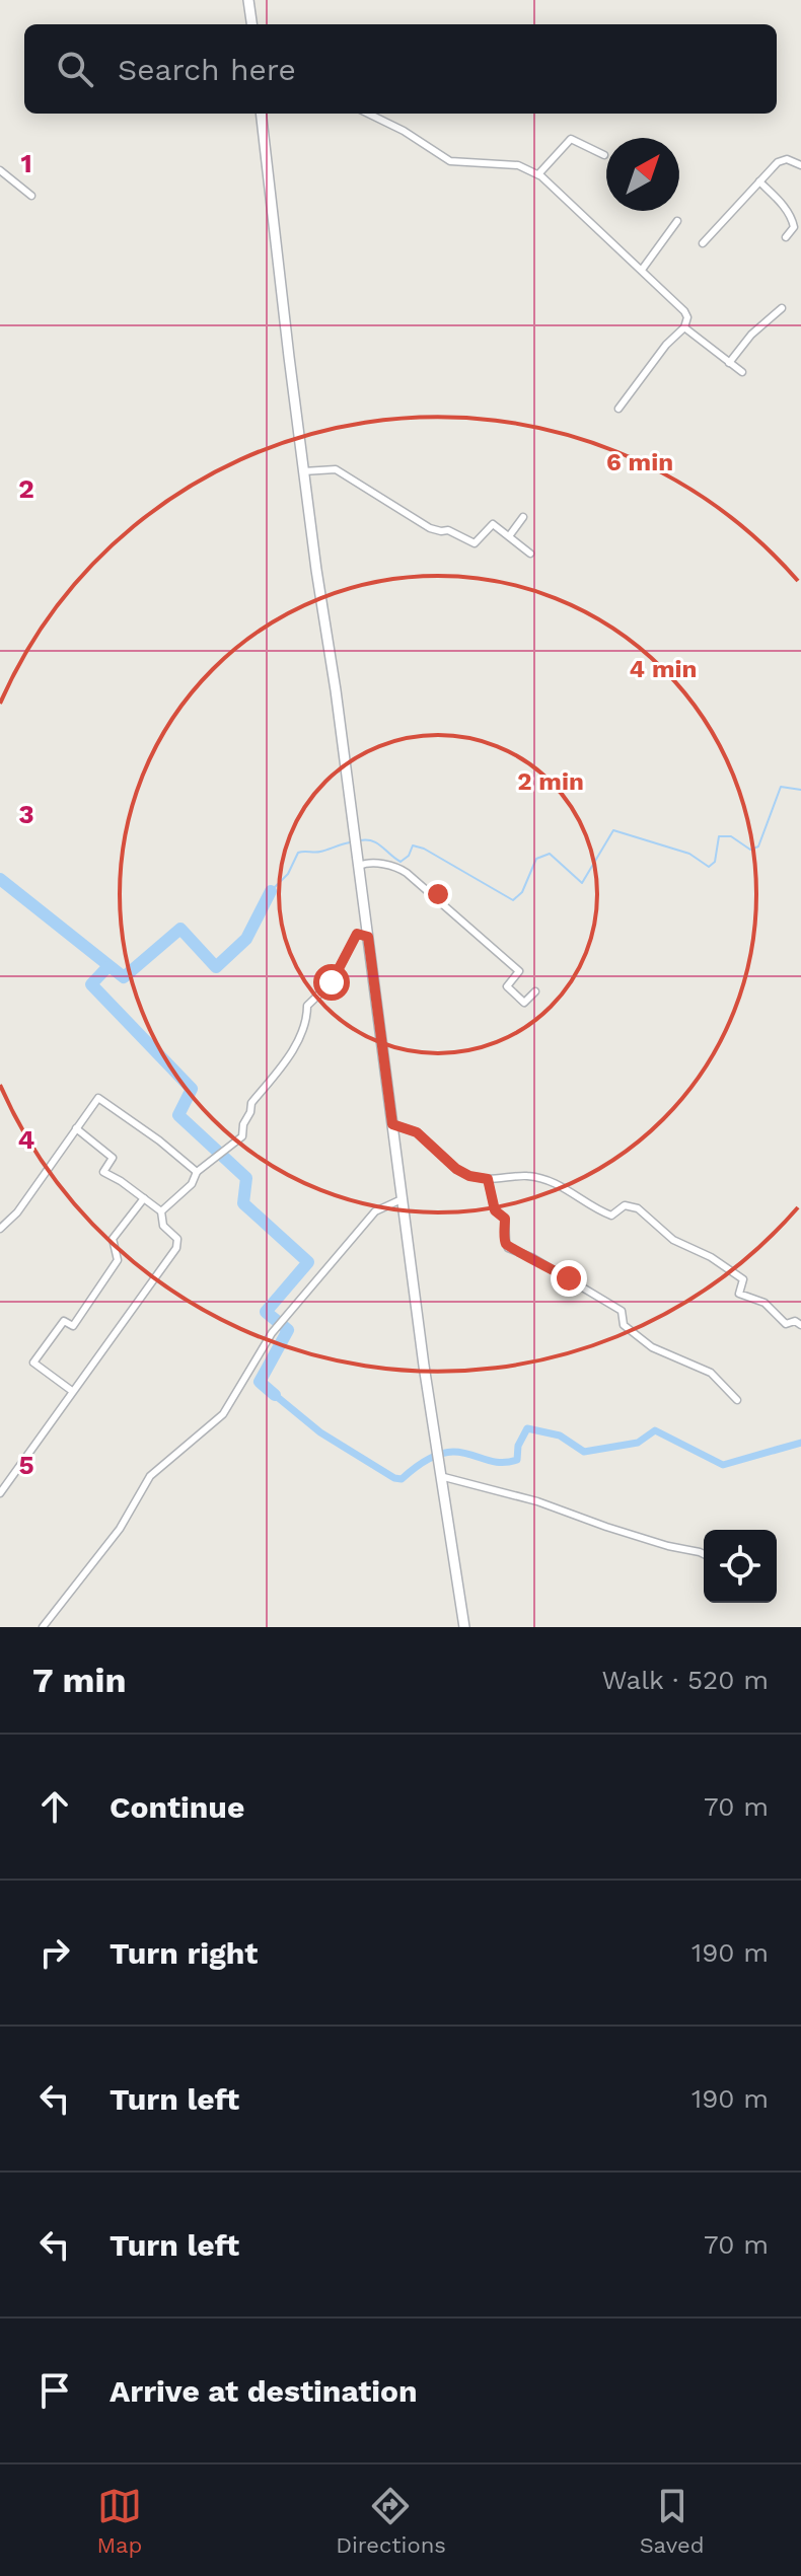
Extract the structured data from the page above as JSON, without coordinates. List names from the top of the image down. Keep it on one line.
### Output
{"north":"top right","page":{"search":"Search here","heading":["7 min","Walk · 520 m"],"list":[["Continue","70 m"],["Turn right","190 m"],["Turn left","190 m"],["Turn left","70 m"],"Arrive at destination"],"nav":["Map","Directions","Saved"]},"grid":{"rows":["1","2","3","4","5"]},"rings":["6 min","4 min","2 min"]}
